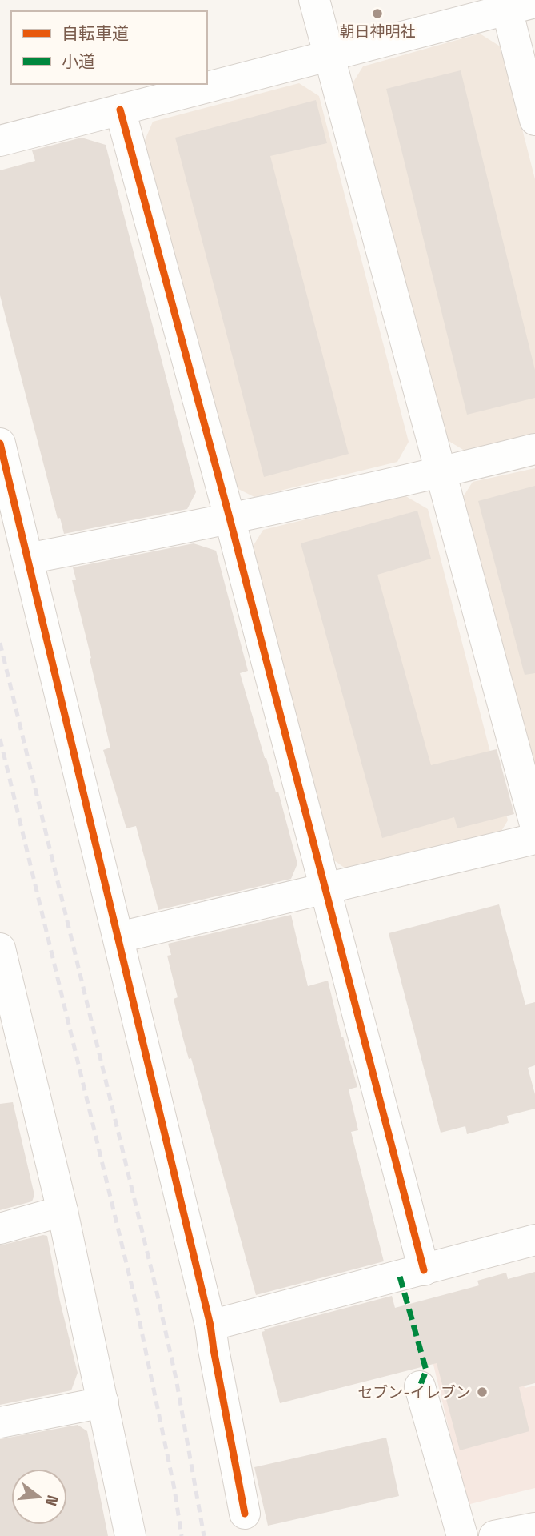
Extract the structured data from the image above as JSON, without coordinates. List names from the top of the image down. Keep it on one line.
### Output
{"places":["朝日神明社","セブン-イレブン"],"legend":["自転車道","小道"],"north":"right"}
